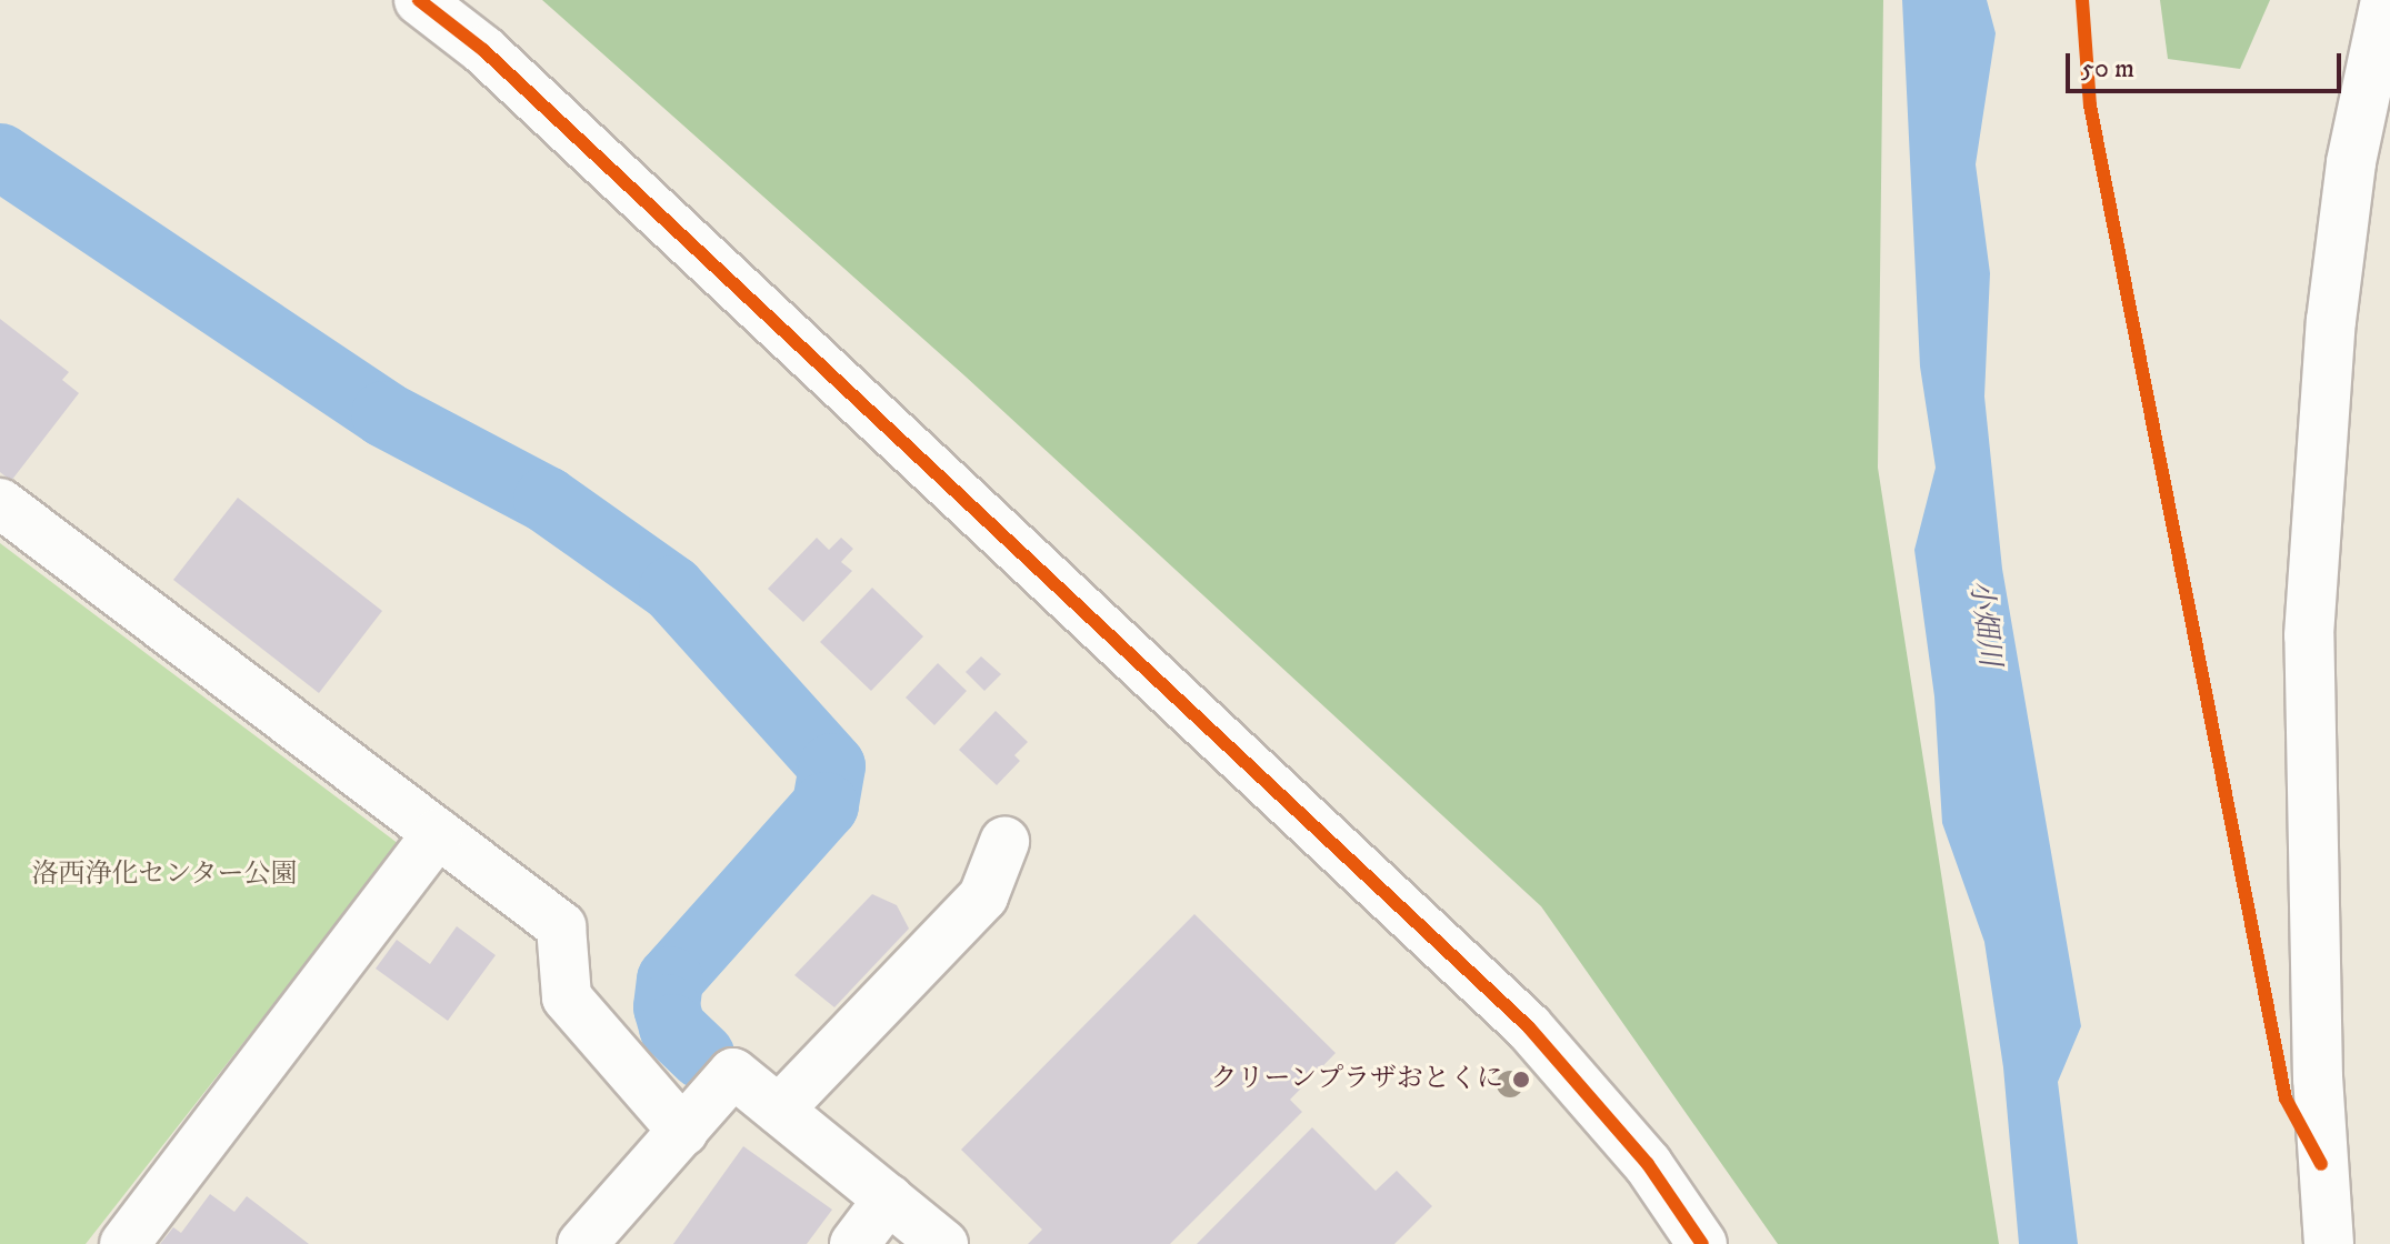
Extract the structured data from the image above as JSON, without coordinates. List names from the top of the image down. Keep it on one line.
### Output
{"water":["小畑川"],"parks":["洛西浄化センター公園"],"places":["クリーンプラザおとくに"],"scale_bar":"50 m"}
